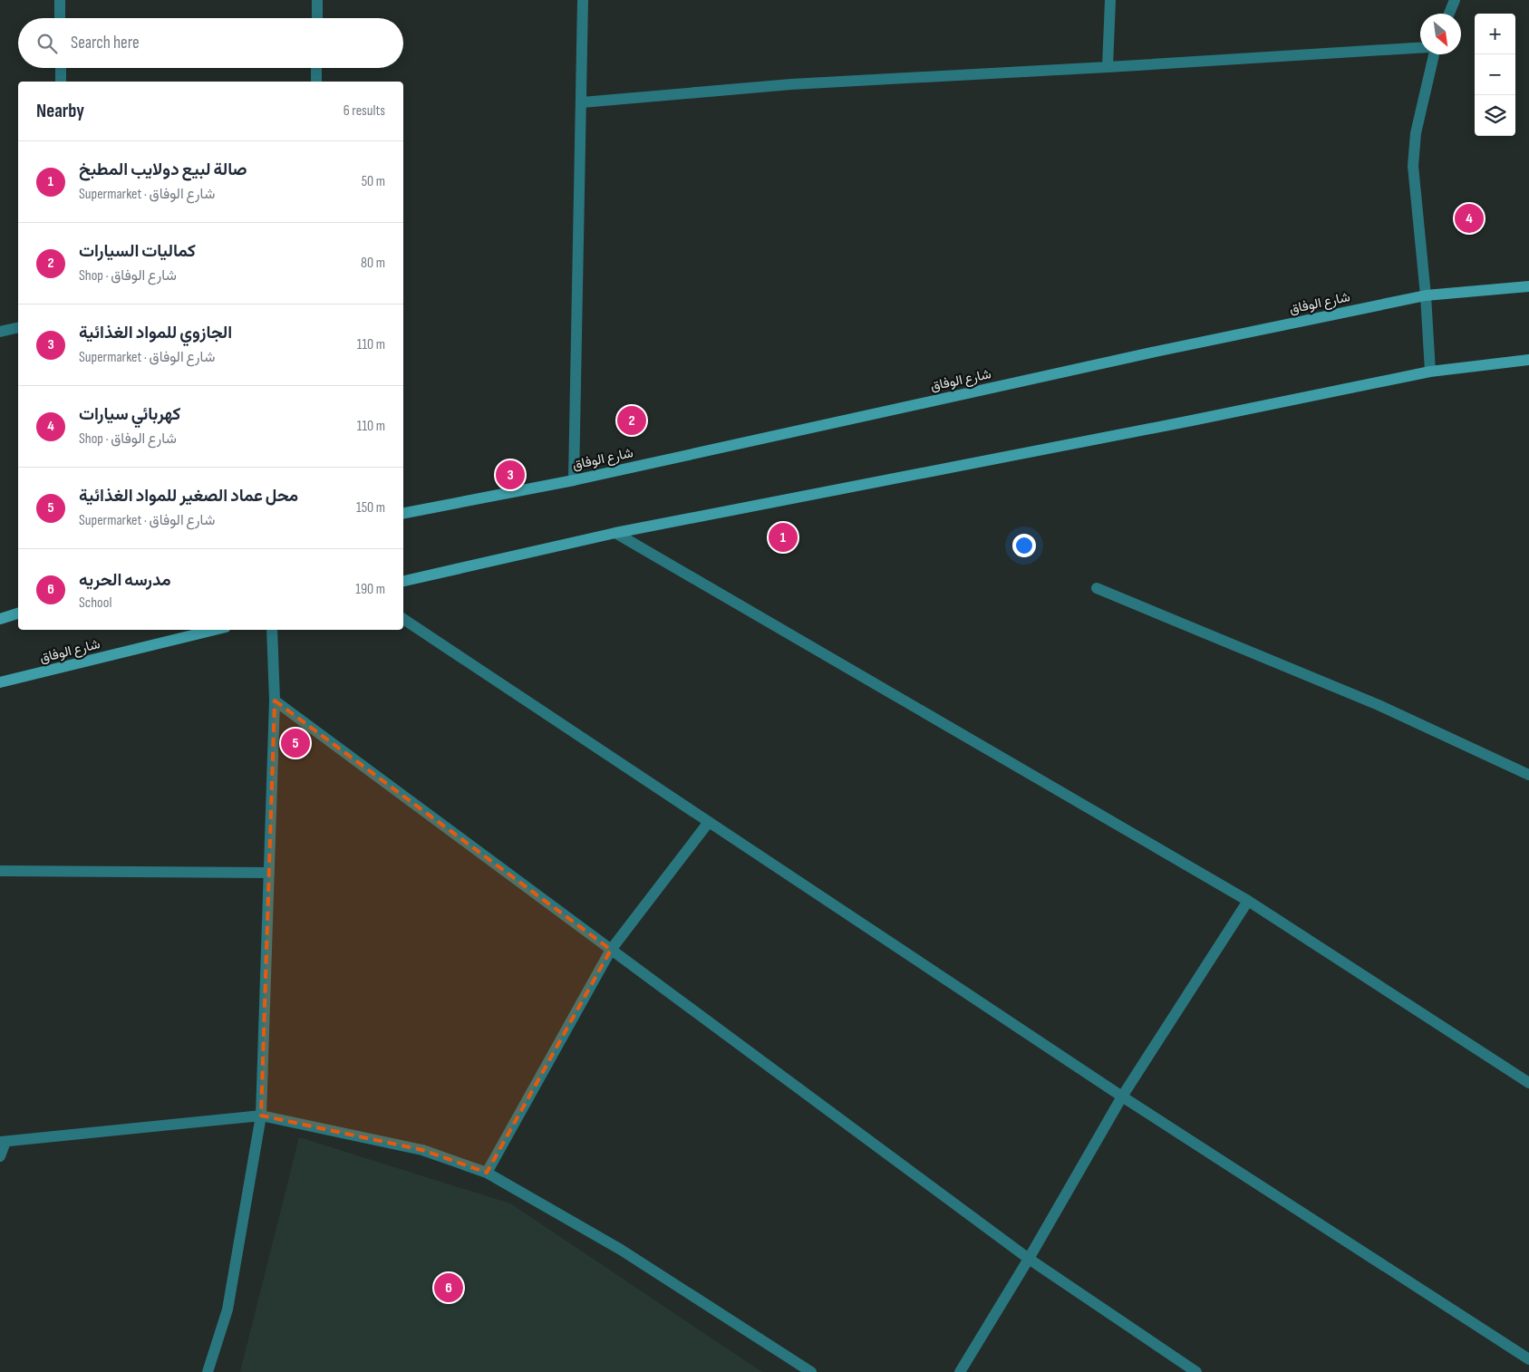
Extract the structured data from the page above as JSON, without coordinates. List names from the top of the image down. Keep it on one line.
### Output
{"streets":{"street":["شارع الوفاق"]},"north":"bottom right","page":{"map_buttons":["+","−"],"search":"Search here","heading":["Nearby","6 results"],"list":[{"mark":"1","name":"صالة لبيع دولايب المطبخ","note":"Supermarket · شارع الوفاق","value":"50 m"},{"mark":"2","name":"كماليات السيارات","note":"Shop · شارع الوفاق","value":"80 m"},{"mark":"3","name":"الجازوي للمواد الغذائية","note":"Supermarket · شارع الوفاق","value":"110 m"},{"mark":"4","name":"كهربائي سيارات","note":"Shop · شارع الوفاق","value":"110 m"},{"mark":"5","name":"محل عماد الصغير للمواد الغذائية","note":"Supermarket · شارع الوفاق","value":"150 m"},{"mark":"6","name":"مدرسه الحريه","note":"School","value":"190 m"}],"pins":["4","2","3","1","5","6"]}}
